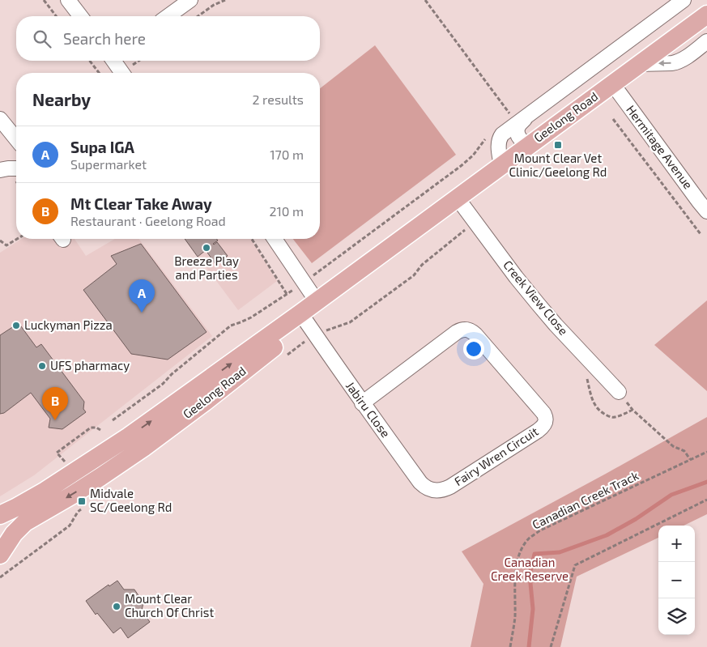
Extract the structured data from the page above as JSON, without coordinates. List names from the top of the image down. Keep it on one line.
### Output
{"streets":{"main road":["Geelong Road"],"street":["Hermitage Avenue","Creek View Close","Jabiru Close","Fairy Wren Circuit"],"path":["Canadian Creek Track"]},"crossings":[["Geelong Road","Hermitage Avenue"],["Geelong Road","Creek View Close"],["Geelong Road","Jabiru Close"],["Jabiru Close","Fairy Wren Circuit"]],"parks":["Canadian Creek Reserve"],"places":{"transit":["Mount Clear Vet Clinic/Geelong Rd","Midvale SC/Geelong Rd"],"other":["Breeze Play and Parties","Luckyman Pizza","UFS pharmacy","Mount Clear Church Of Christ"]},"page":{"search":"Search here","heading":["Nearby","2 results"],"list":[{"mark":"A","name":"Supa IGA","note":"Supermarket","value":"170 m"},{"mark":"B","name":"Mt Clear Take Away","note":"Restaurant · Geelong Road","value":"210 m"}],"pins":["A","B"],"map_buttons":["+","−"]}}
